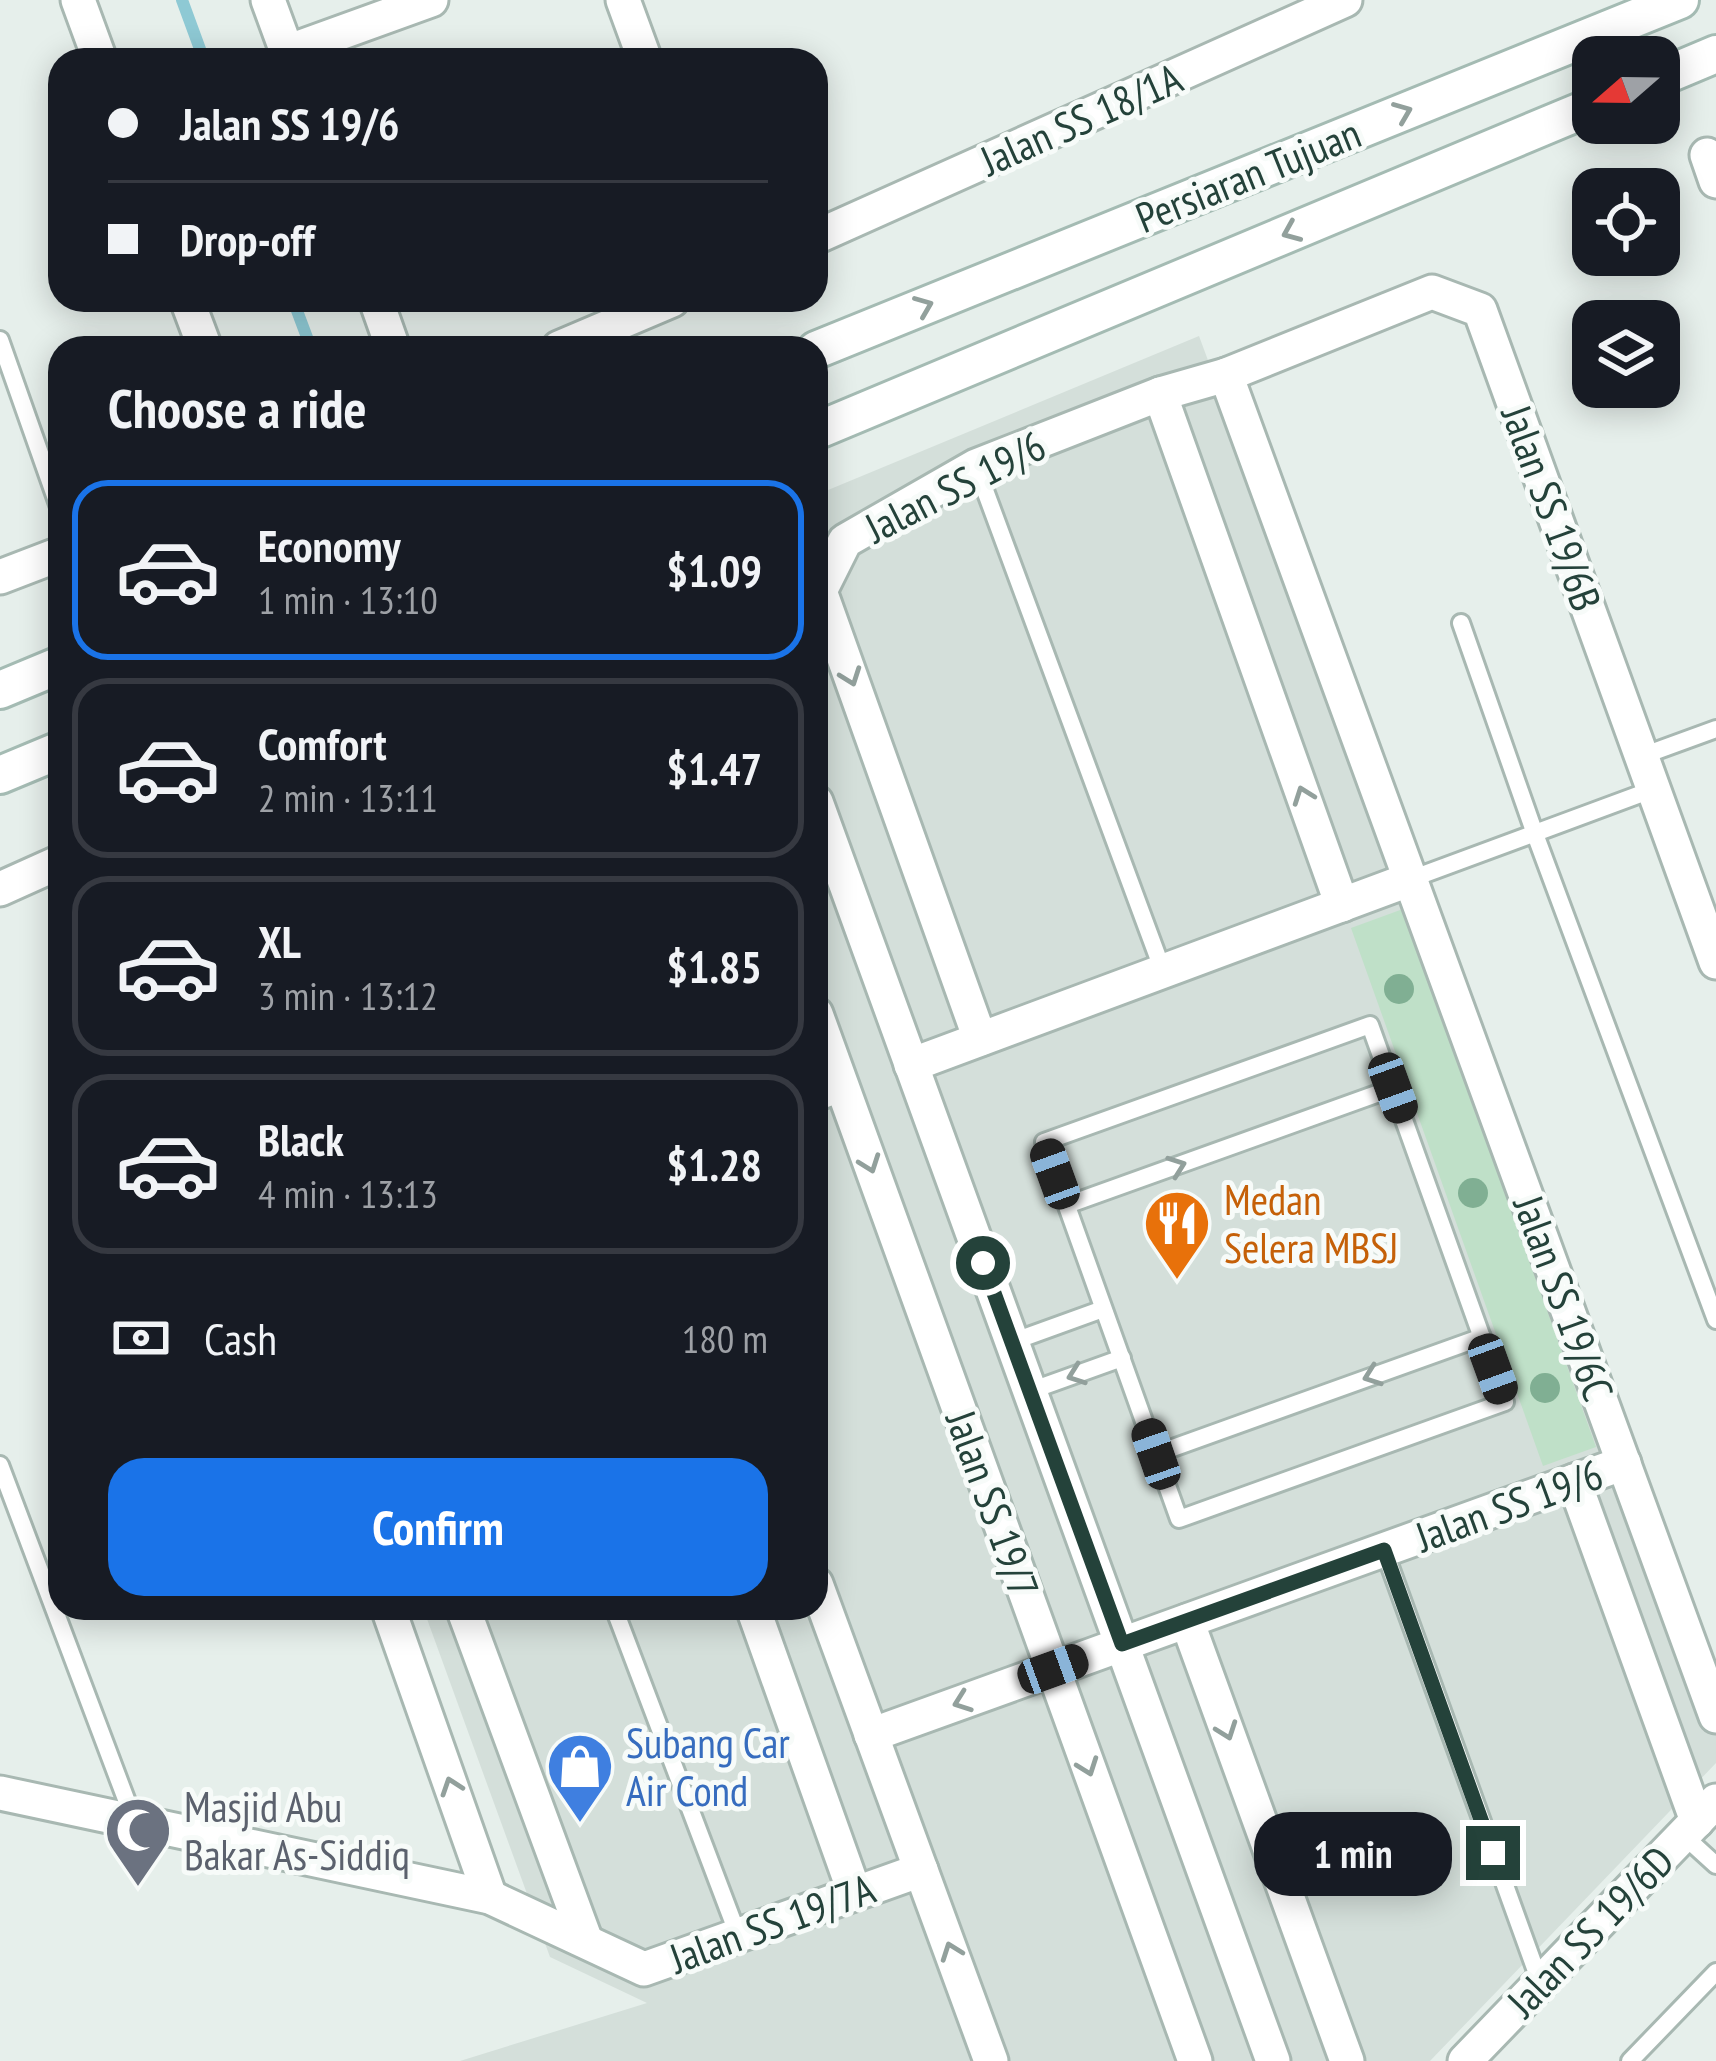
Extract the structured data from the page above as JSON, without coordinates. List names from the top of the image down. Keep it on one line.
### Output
{"streets":{"main road":["Persiaran Tujuan"],"street":["Jalan SS 18/1A","Jalan SS 19/6","Jalan SS 19/6B","Jalan SS 19/6C","Jalan SS 19/7","Jalan SS 19/7A","Jalan SS 19/6D"]},"crossings":[["Jalan SS 19/6","Jalan SS 19/6B"],["Jalan SS 19/6","Jalan SS 19/6C"],["Jalan SS 19/6","Jalan SS 19/7"],["Jalan SS 19/6B","Jalan SS 19/6C"]],"places":{"restaurant":["Medan Selera MBSJ"],"shop":["Subang Car Air Cond"],"mosque":["Masjid Abu Bakar As-Siddiq"]},"north":"left","page":{"banner":["Jalan SS 19/6","Drop-off"],"heading":"Choose a ride","list":[{"name":"Economy","note":"1 min · 13:10","value":"$1.09"},{"name":"Comfort","note":"2 min · 13:11","value":"$1.47"},{"name":"XL","note":"3 min · 13:12","value":"$1.85"},{"name":"Black","note":"4 min · 13:13","value":"$1.28"}],"pay":["Cash","180 m"],"buttons":"Confirm","bubble":"1 min"}}
